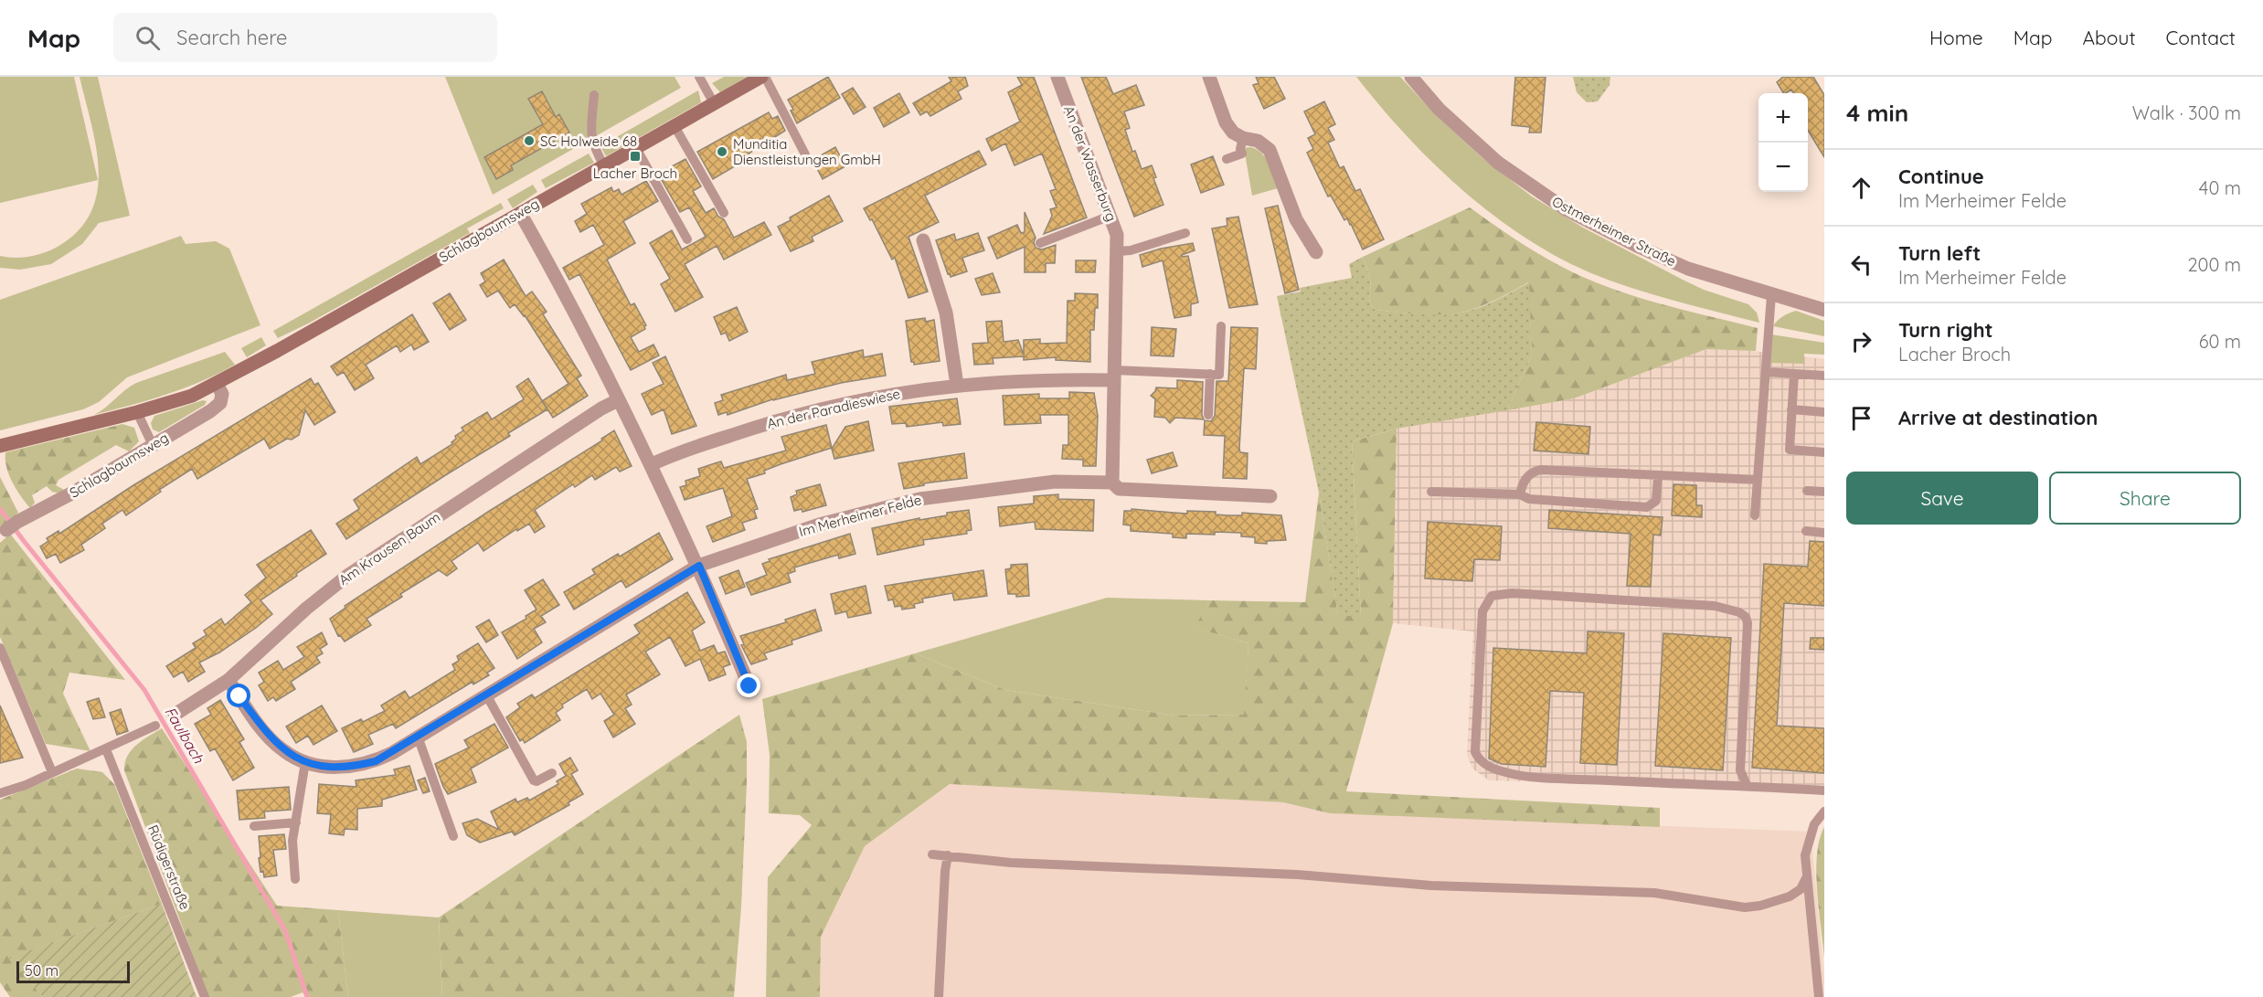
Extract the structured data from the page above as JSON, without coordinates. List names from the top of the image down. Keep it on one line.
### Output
{"streets":{"main road":["Schlagbaumsweg"],"street":["An der Wasserburg","Ostmerheimer Straße","An der Paradieswiese","Im Merheimer Felde","Am Krausen Baum"],"lane":["Rüdigerstraße"]},"crossings":[["An der Wasserburg","An der Paradieswiese"],["An der Wasserburg","Im Merheimer Felde"],["Im Merheimer Felde","Am Krausen Baum"]],"water":["Faulbach"],"places":{"other":["SC Holweide 68","Munditia Dienstleistungen GmbH"],"transit":["Lacher Broch"]},"scale_bar":"50 m","page":{"header":"Map","search":"Search here","nav":["Home","Map","About","Contact"],"heading":["4 min","Walk · 300 m"],"map_buttons":["+","−"],"list":[["Continue","Im Merheimer Felde","40 m"],["Turn left","Im Merheimer Felde","200 m"],["Turn right","Lacher Broch","60 m"],"Arrive at destination"],"buttons":["Save","Share"],"scale":"50 m"}}
